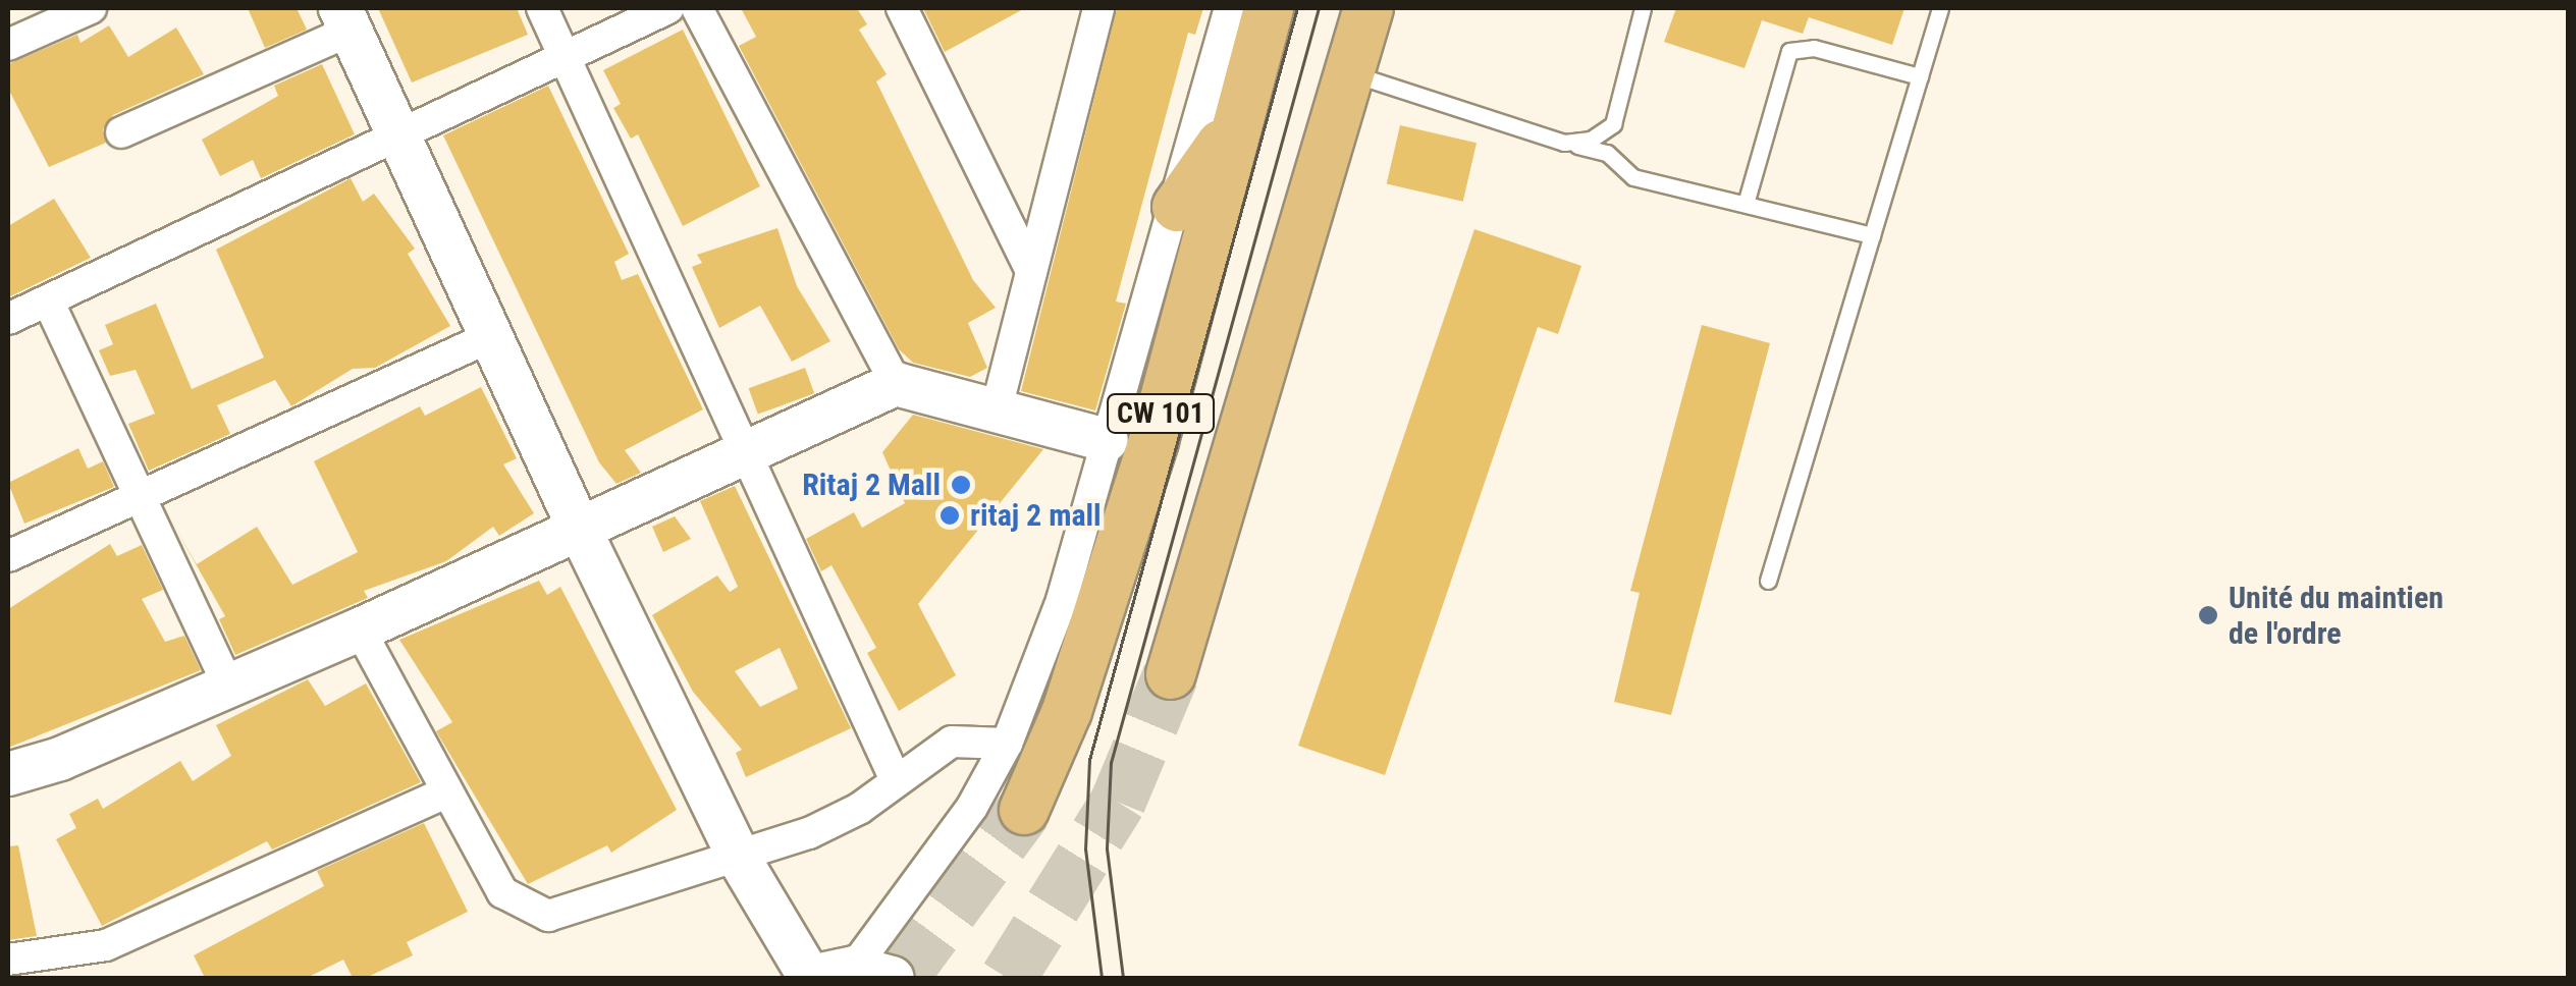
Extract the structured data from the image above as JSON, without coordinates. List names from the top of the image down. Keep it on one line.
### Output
{"streets":{"main road":["CW 101"]},"places":["Ritaj 2 Mall","ritaj 2 mall","Unité du maintien de l'ordre"]}
